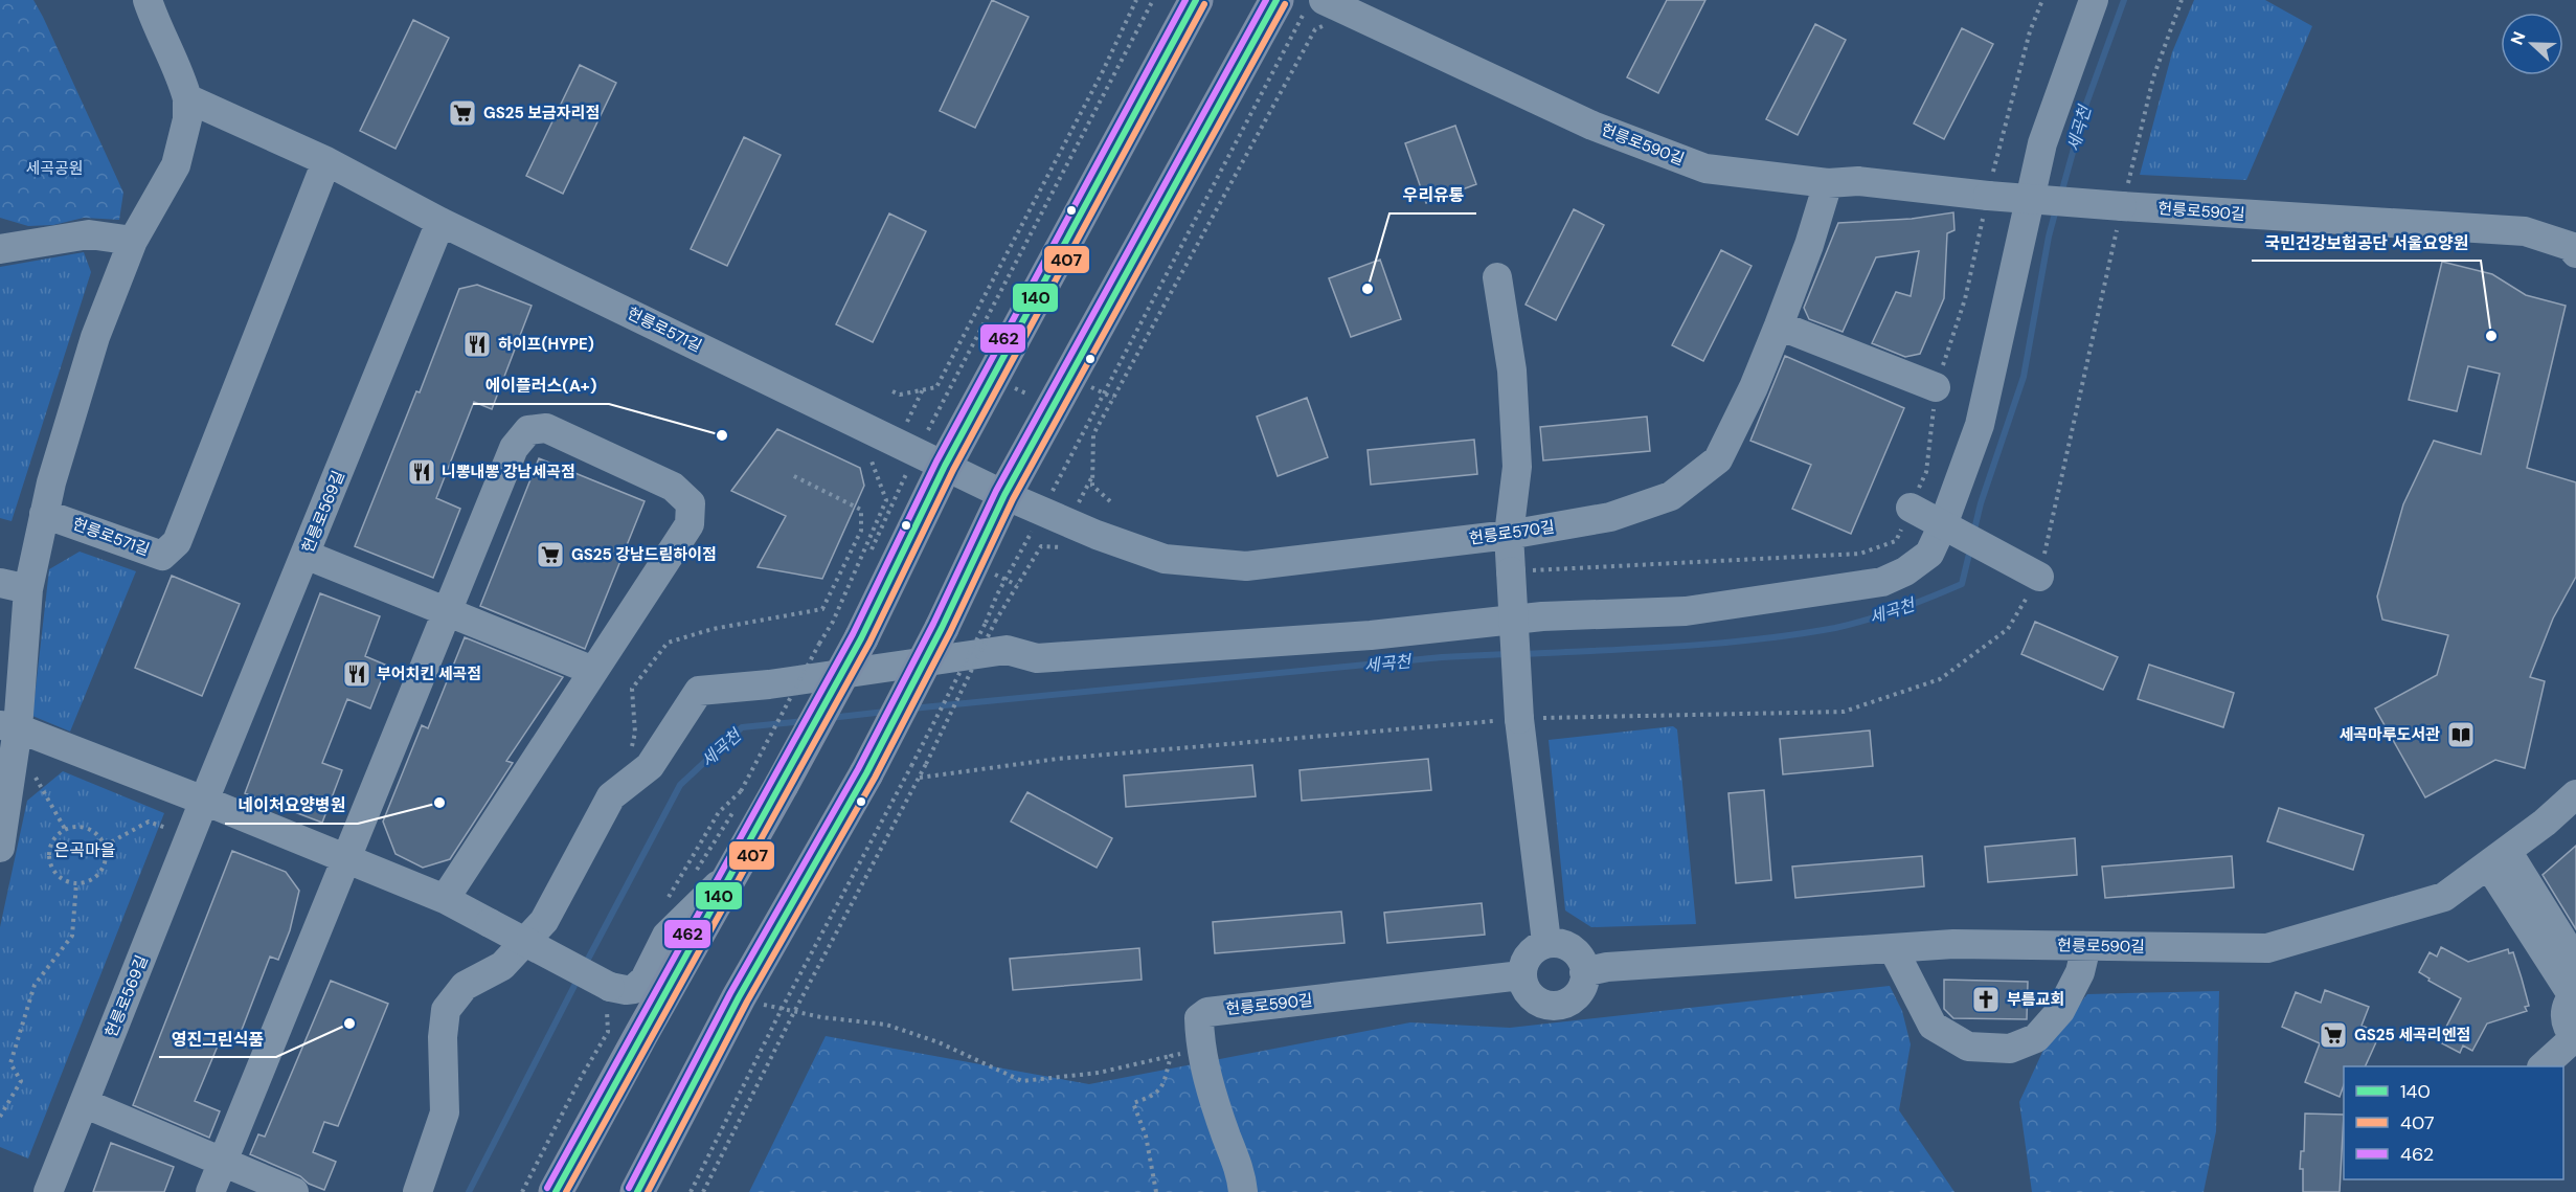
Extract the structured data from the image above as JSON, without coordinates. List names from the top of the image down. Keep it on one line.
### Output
{"streets":{"street":["헌릉로590길","헌릉로571길","헌릉로569길","헌릉로570길"]},"crossings":[["헌릉로590길","헌릉로570길"],["헌릉로571길","헌릉로569길"],["헌릉로571길","헌릉로570길"]],"districts":["은곡마을"],"water":["세곡천"],"parks":["세곡공원"],"places":{"supermarket":["GS25 보금자리점","GS25 강남드림하이점","GS25 세곡리엔점"],"other":["우리유통","국민건강보험공단 서울요양원","에이플러스(A+)","네이처요양병원","영진그린식품"],"restaurant":["하이프(HYPE)","니뽕내뽕 강남세곡점","부어치킨 세곡점"],"library":["세곡마루도서관"],"church":["부름교회"]},"lines":["transit line 140","transit line 462","transit line 407"],"legend":["140","407","462"],"north":"left"}
